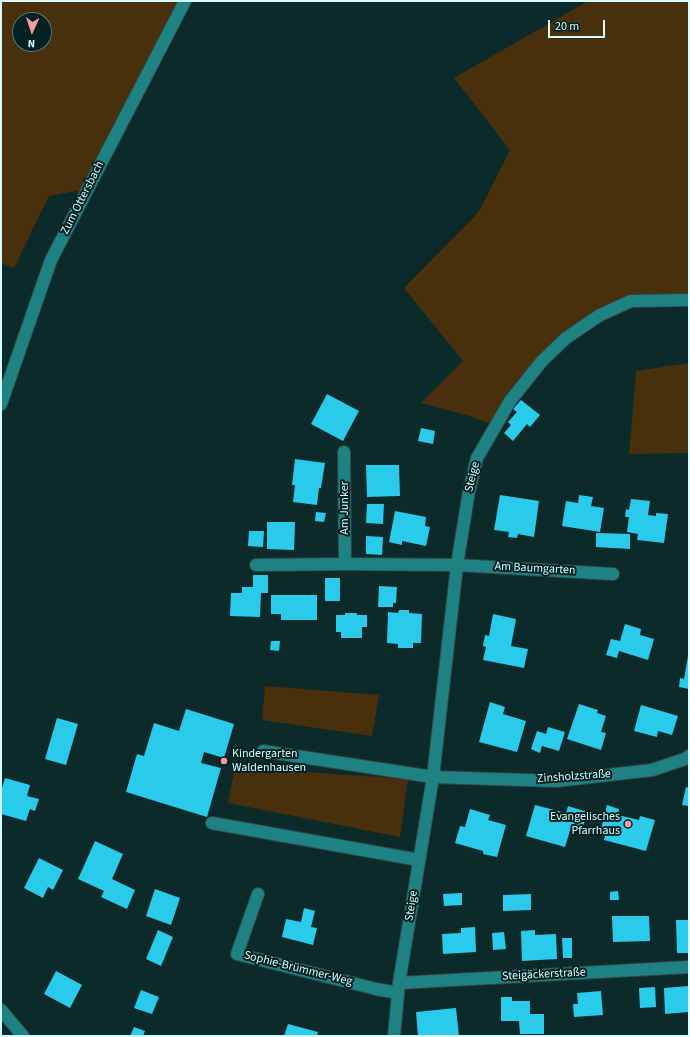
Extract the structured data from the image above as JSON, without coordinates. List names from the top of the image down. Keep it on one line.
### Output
{"streets":{"street":["Zum Ottersbach","Steige","Am Junker","Am Baumgarten","Zinsholzstraße","Sophie-Brümmer-Weg","Steigäckerstraße"]},"crossings":[["Steige","Am Baumgarten"],["Steige","Zinsholzstraße"],["Steige","Sophie-Brümmer-Weg"],["Steige","Steigäckerstraße"],["Sophie-Brümmer-Weg","Steigäckerstraße"]],"places":["Kindergarten Waldenhausen","Evangelisches Pfarrhaus"],"scale_bar":"20 m","north":"bottom"}
